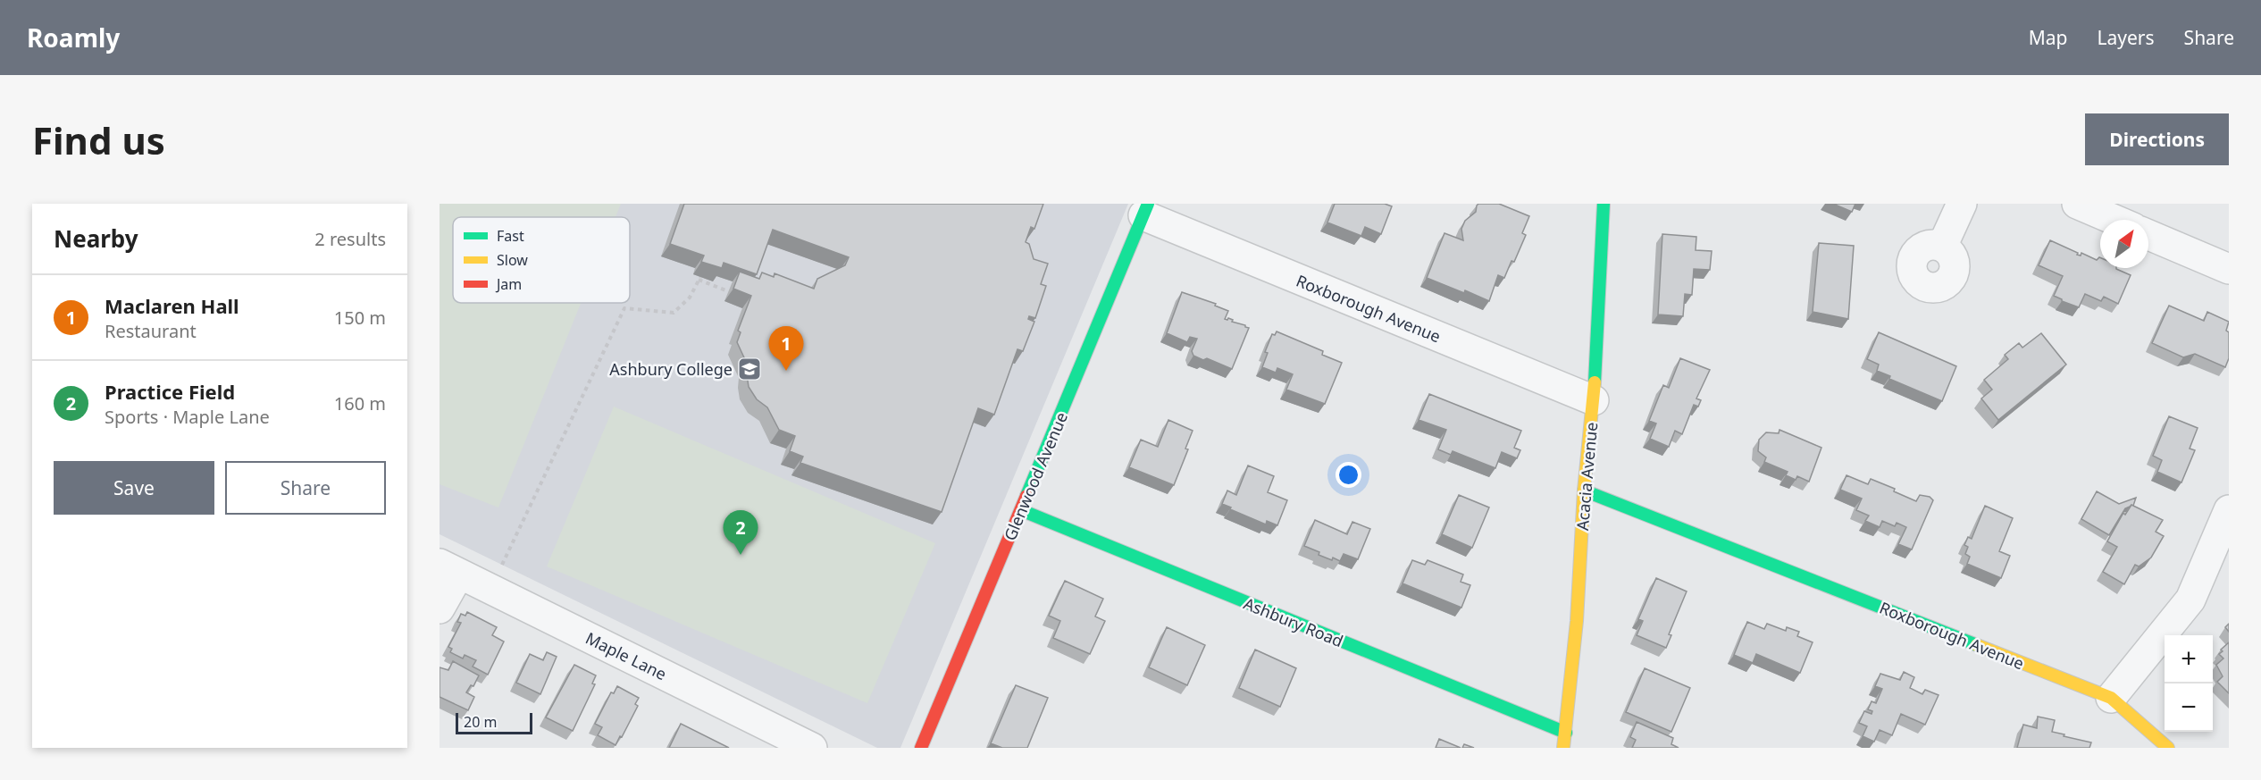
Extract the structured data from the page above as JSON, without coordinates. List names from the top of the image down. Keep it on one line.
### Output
{"streets":{"street":["Roxborough Avenue","Glenwood Avenue","Acacia Avenue","Ashbury Road","Maple Lane"]},"crossings":[["Roxborough Avenue","Glenwood Avenue"],["Roxborough Avenue","Acacia Avenue"],["Glenwood Avenue","Ashbury Road"],["Acacia Avenue","Ashbury Road"]],"places":{"school or university":["Ashbury College"]},"legend":["Fast","Slow","Jam"],"scale_bar":"20 m","north":"top right","page":{"header":"Roamly","nav":["Map","Layers","Share"],"buttons":["Directions",["Save","Share"]],"title":"Find us","heading":["Nearby","2 results"],"list":[{"mark":"1","name":"Maclaren Hall","note":"Restaurant","value":"150 m"},{"mark":"2","name":"Practice Field","note":"Sports · Maple Lane","value":"160 m"}],"pins":["1","2"],"map_buttons":["+","−"],"scale":"20 m"}}
